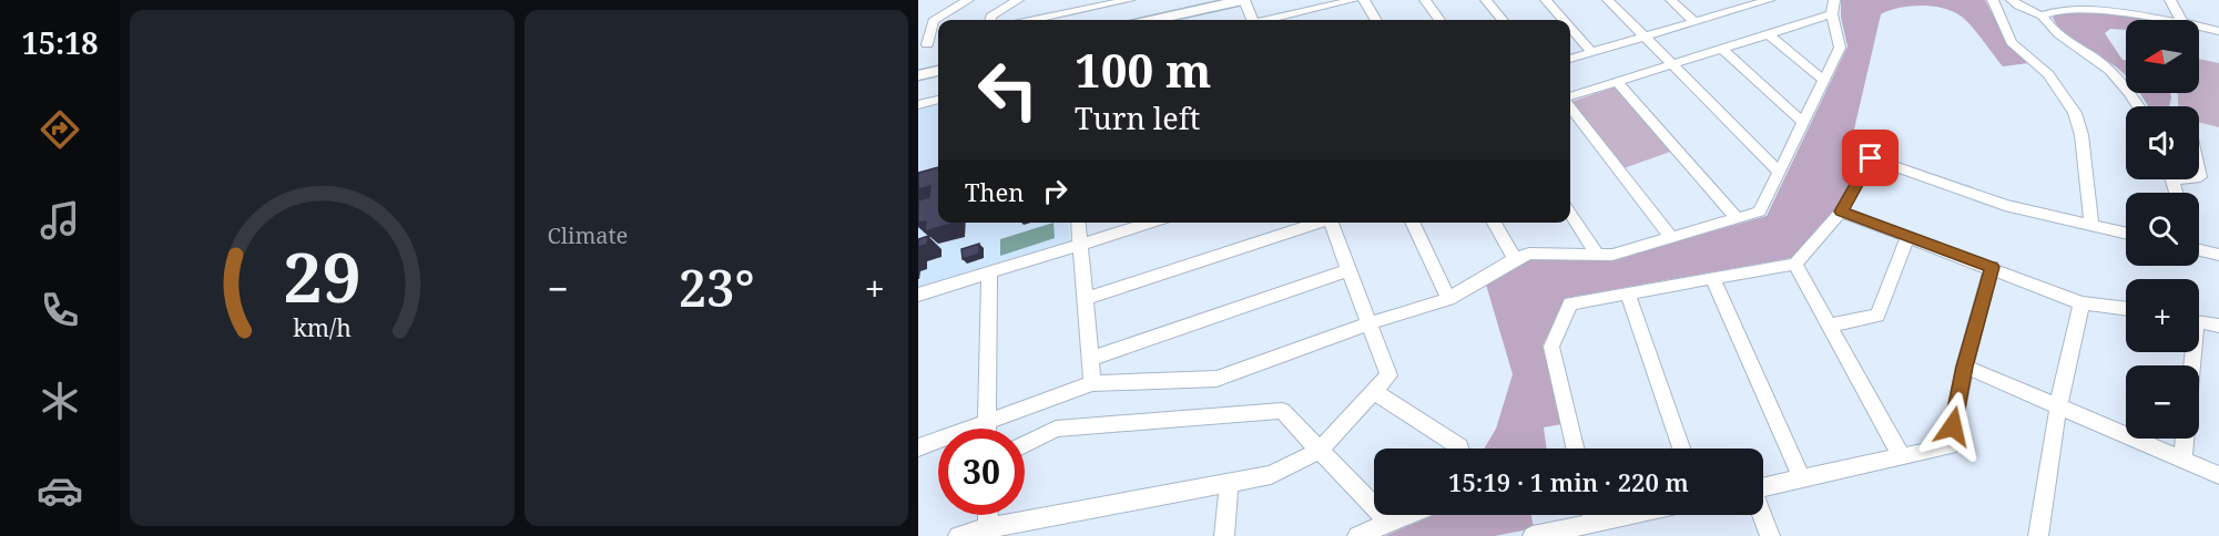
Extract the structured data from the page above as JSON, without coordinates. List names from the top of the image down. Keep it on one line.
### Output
{"north":"left","page":{"tabs":"15:18","tile":"Climate","map_buttons":["+","−"],"turn":["100 m","Turn left"],"then":"Then","heat":["−","23°","+"],"limit":"30","trip":"15:19 · 1 min · 220 m","gauge":["29","km/h"]}}
